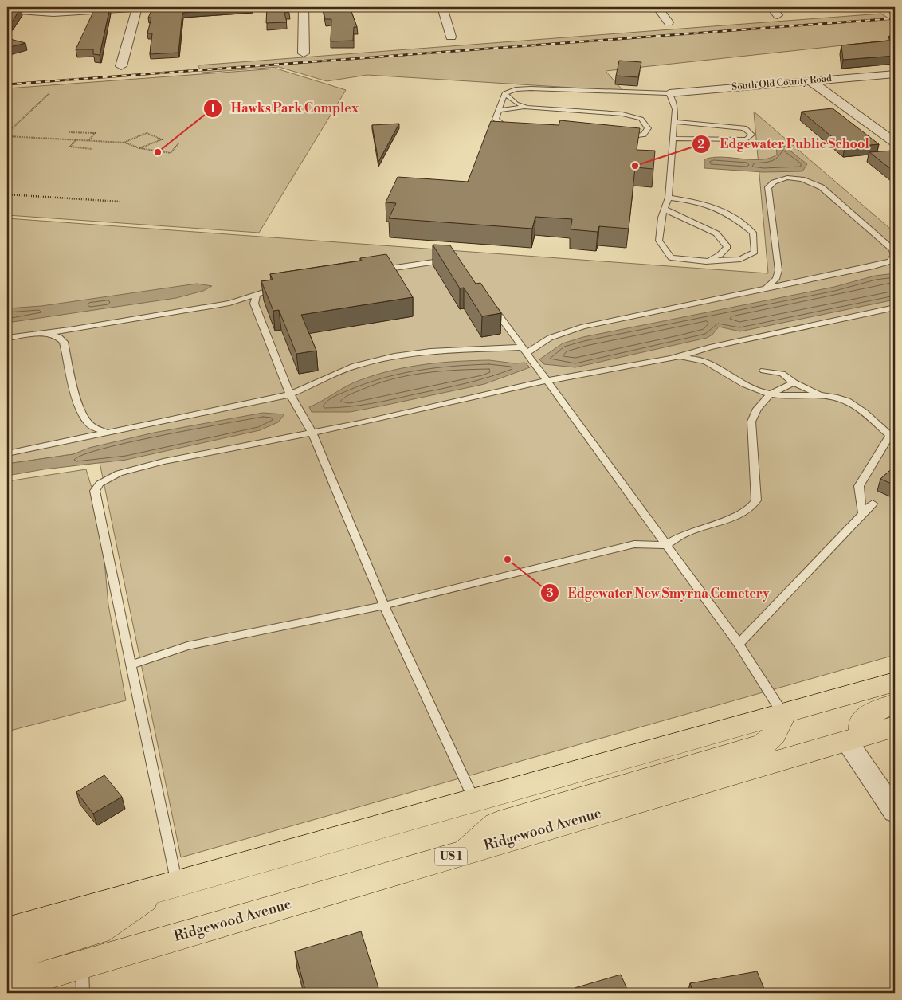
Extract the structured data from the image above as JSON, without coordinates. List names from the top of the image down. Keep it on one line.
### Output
{"streets":{"main road":["Ridgewood Avenue","US 1"],"street":["South Old County Road"]},"places":["Hawks Park Complex","Edgewater Public School","Edgewater New Smyrna Cemetery"]}
